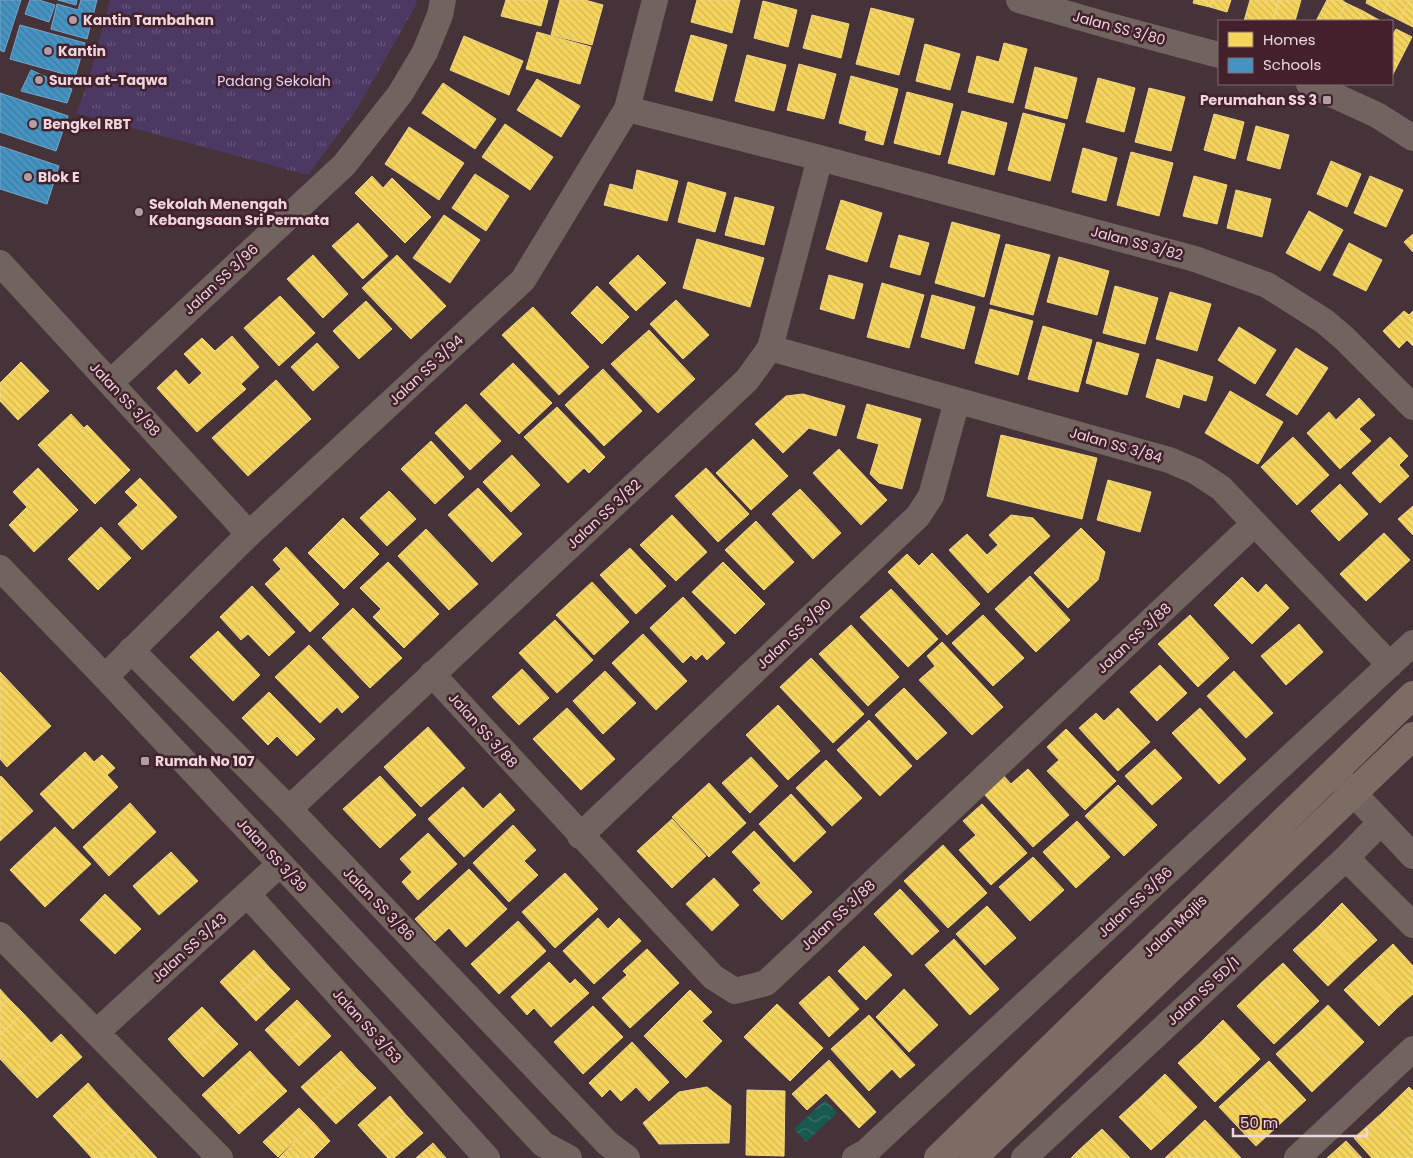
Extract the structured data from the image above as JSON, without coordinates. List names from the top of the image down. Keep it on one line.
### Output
{"streets":{"main road":["Jalan Majlis"],"street":["Jalan SS 3/80","Jalan SS 3/82","Jalan SS 3/96","Jalan SS 3/94","Jalan SS 3/98","Jalan SS 3/84","Jalan SS 3/90","Jalan SS 3/88","Jalan SS 3/39","Jalan SS 3/86","Jalan SS 3/43","Jalan SS 5D/1","Jalan SS 3/53"]},"crossings":[["Jalan SS 3/82","Jalan SS 3/94"],["Jalan SS 3/82","Jalan SS 3/84"],["Jalan SS 3/82","Jalan SS 3/88"],["Jalan SS 3/82","Jalan SS 3/86"],["Jalan SS 3/96","Jalan SS 3/98"],["Jalan SS 3/94","Jalan SS 3/98"],["Jalan SS 3/94","Jalan SS 3/39"],["Jalan SS 3/94","Jalan SS 3/86"],["Jalan SS 3/84","Jalan SS 3/90"],["Jalan SS 3/84","Jalan SS 3/88"],["Jalan SS 3/84","Jalan SS 3/86"],["Jalan SS 3/90","Jalan SS 3/88"],["Jalan SS 3/39","Jalan SS 3/43"],["Jalan SS 3/43","Jalan SS 3/53"]],"parks":["Padang Sekolah"],"places":{"other":["Kantin Tambahan","Kantin","Surau at-Taqwa","Bengkel RBT","Blok E","Sekolah Menengah Kebangsaan Sri Permata"],"transit":["Perumahan SS 3","Rumah No 107"]},"legend":["Homes","Schools"],"scale_bar":"50 m"}
